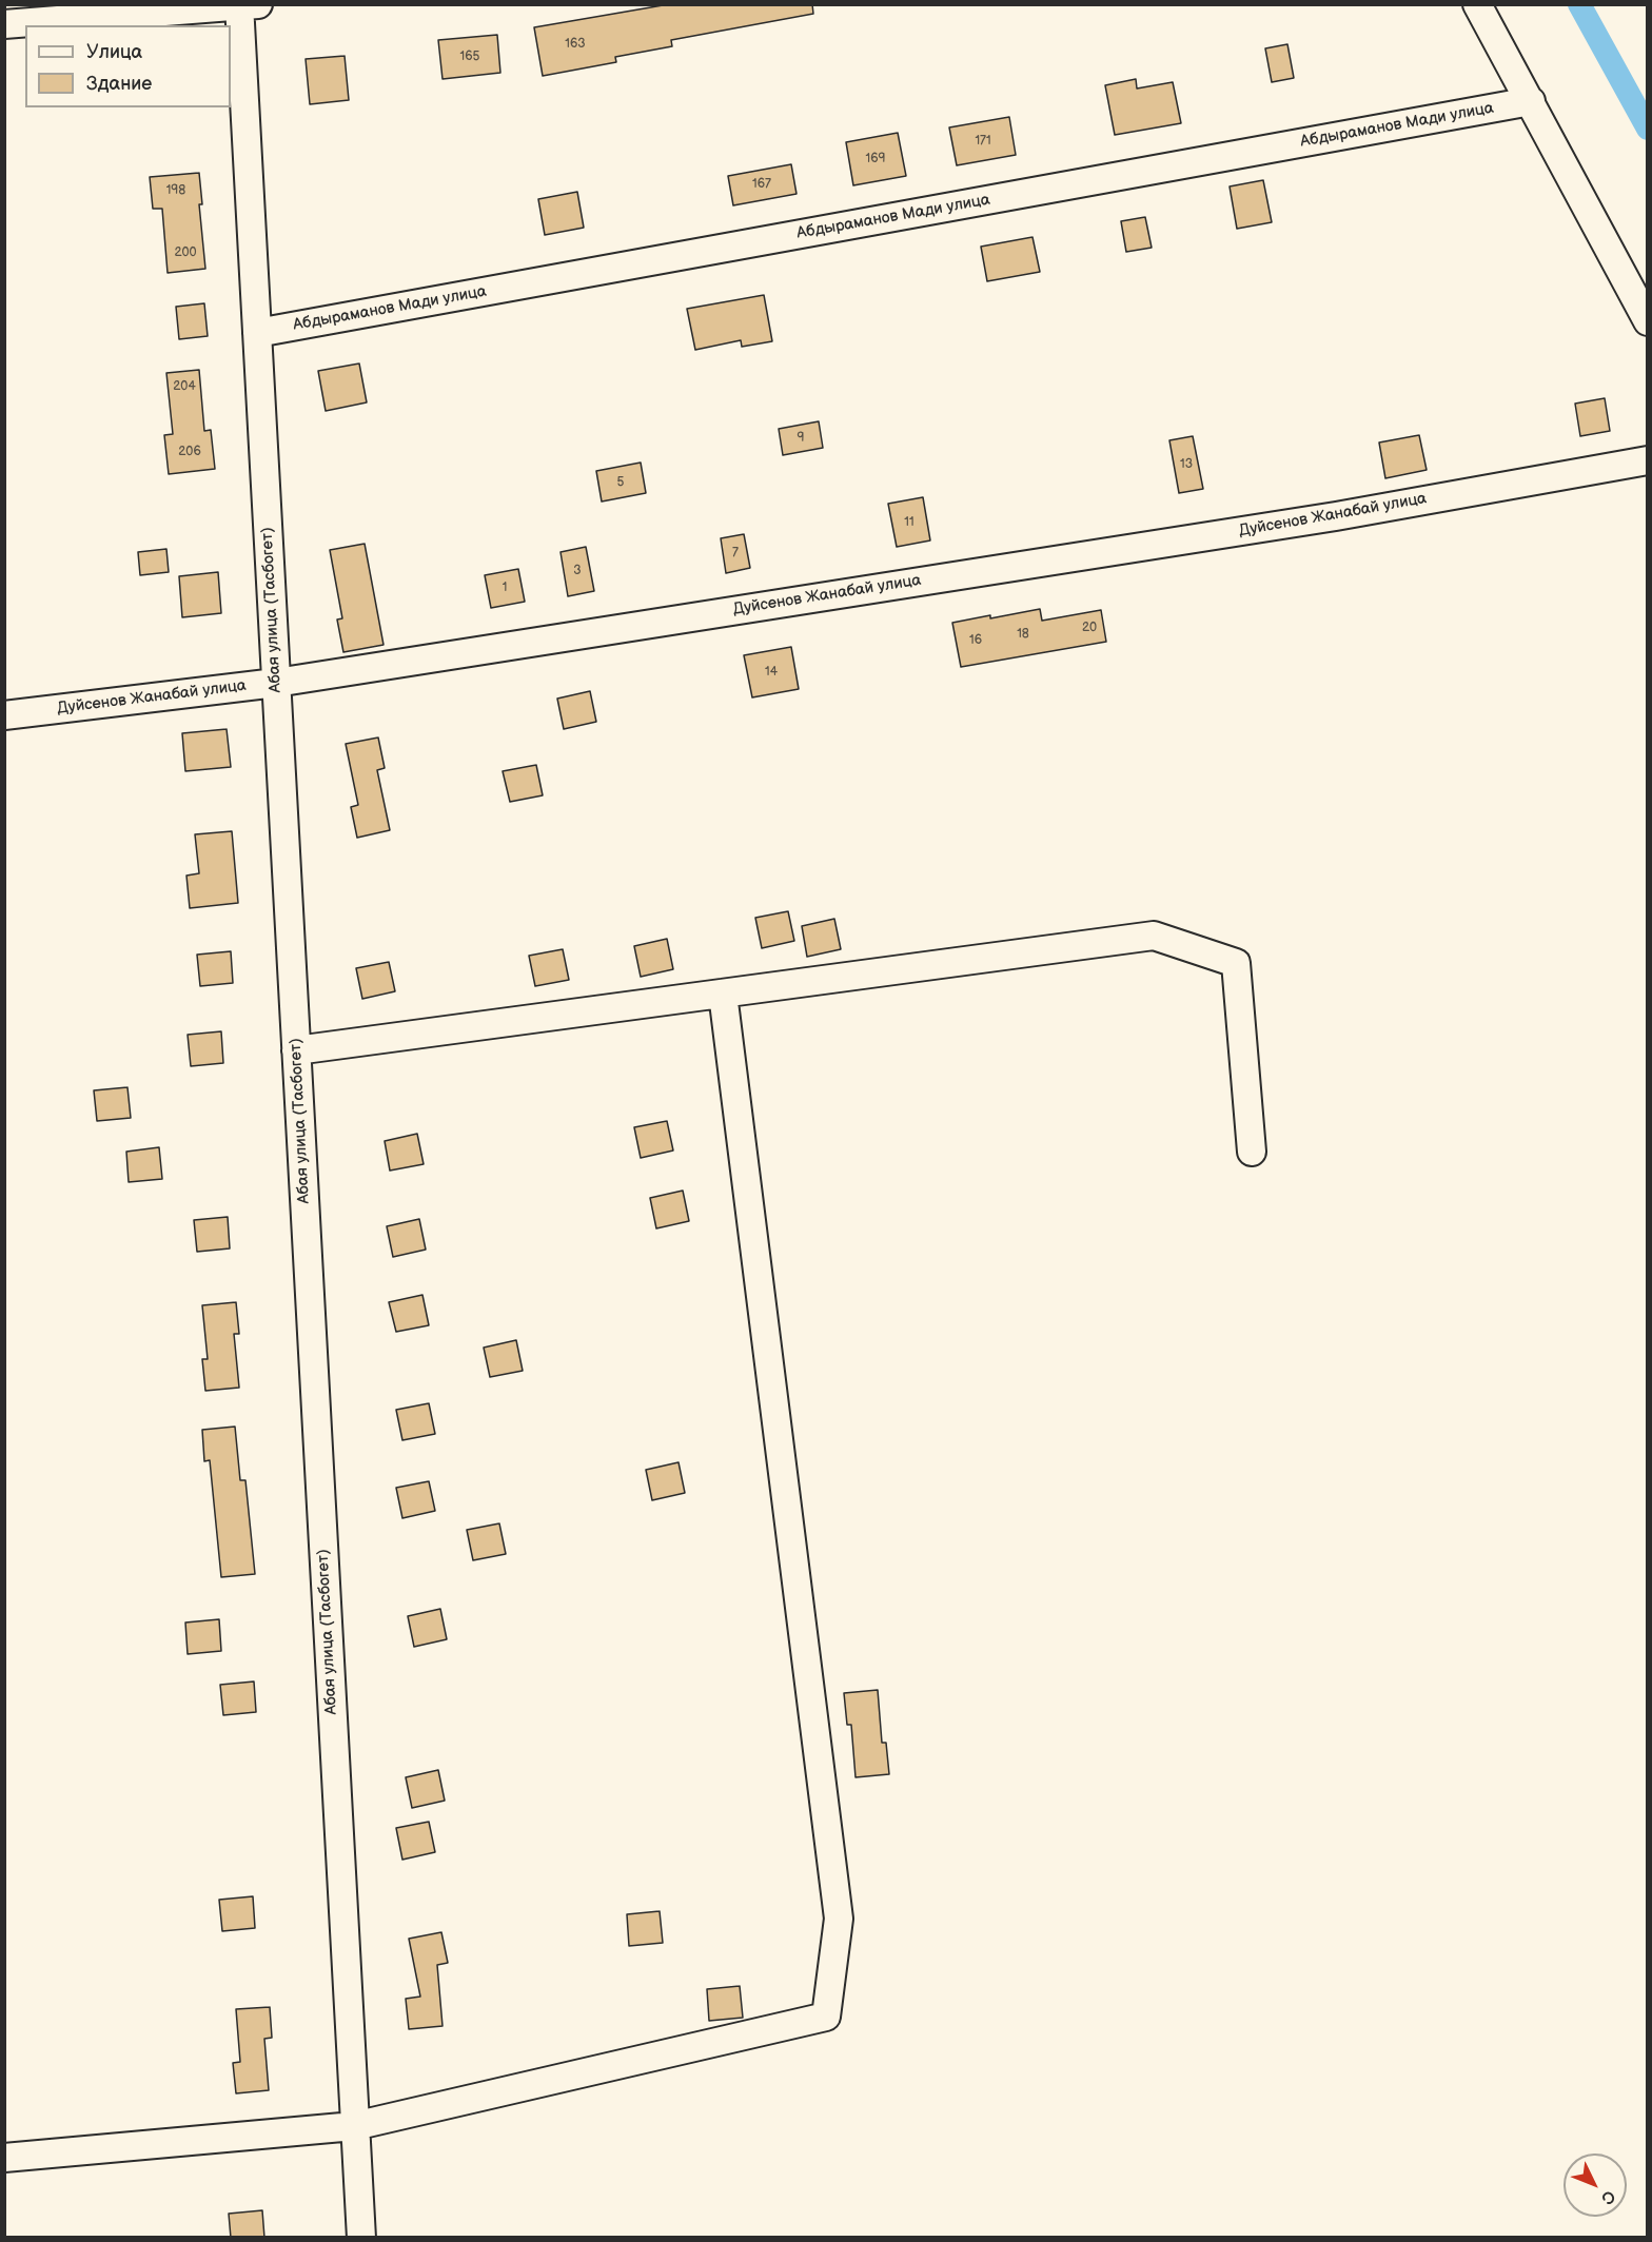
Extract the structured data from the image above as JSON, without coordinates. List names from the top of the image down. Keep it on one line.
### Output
{"streets":{"street":["Абдыраманов Мади улица","Дуйсенов Жанабай улица","Абая улица (Тасбогет)"]},"crossings":[["Абдыраманов Мади улица","Абая улица (Тасбогет)"],["Дуйсенов Жанабай улица","Абая улица (Тасбогет)"]],"house_numbers":["163","165","171","169","167","198","200","204","9","206","13","5","11","7","3","1","20","18","16","14"],"legend":["Улица","Здание"],"north":"bottom right"}
